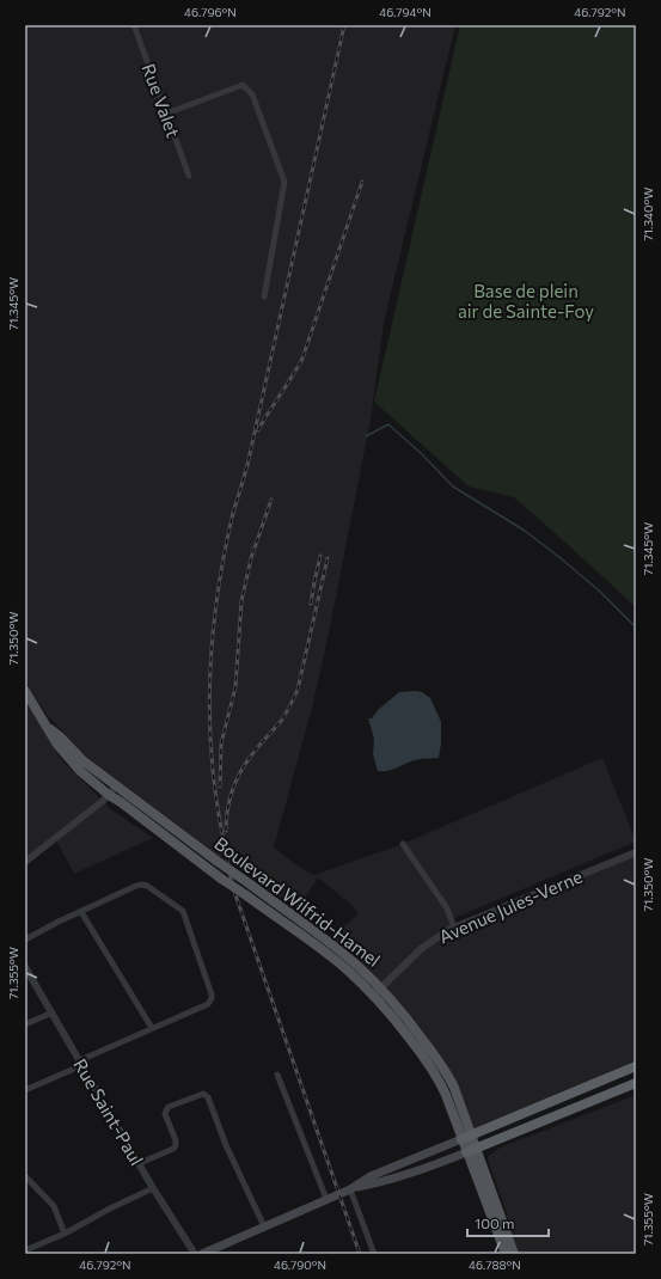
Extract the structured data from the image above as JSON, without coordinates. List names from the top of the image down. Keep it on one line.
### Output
{"streets":{"main road":["Boulevard Wilfrid-Hamel"],"street":["Rue Valet","Avenue Jules-Verne","Rue Saint-Paul"]},"crossings":[["Boulevard Wilfrid-Hamel","Avenue Jules-Verne"]],"parks":["Base de plein air de Sainte-Foy"],"scale_bar":"100 m","coordinates":["46.796°N","46.794°N","46.792°N","71.340°W","71.345°W","71.350°W","71.355°W","46.790°N","46.788°N"]}
